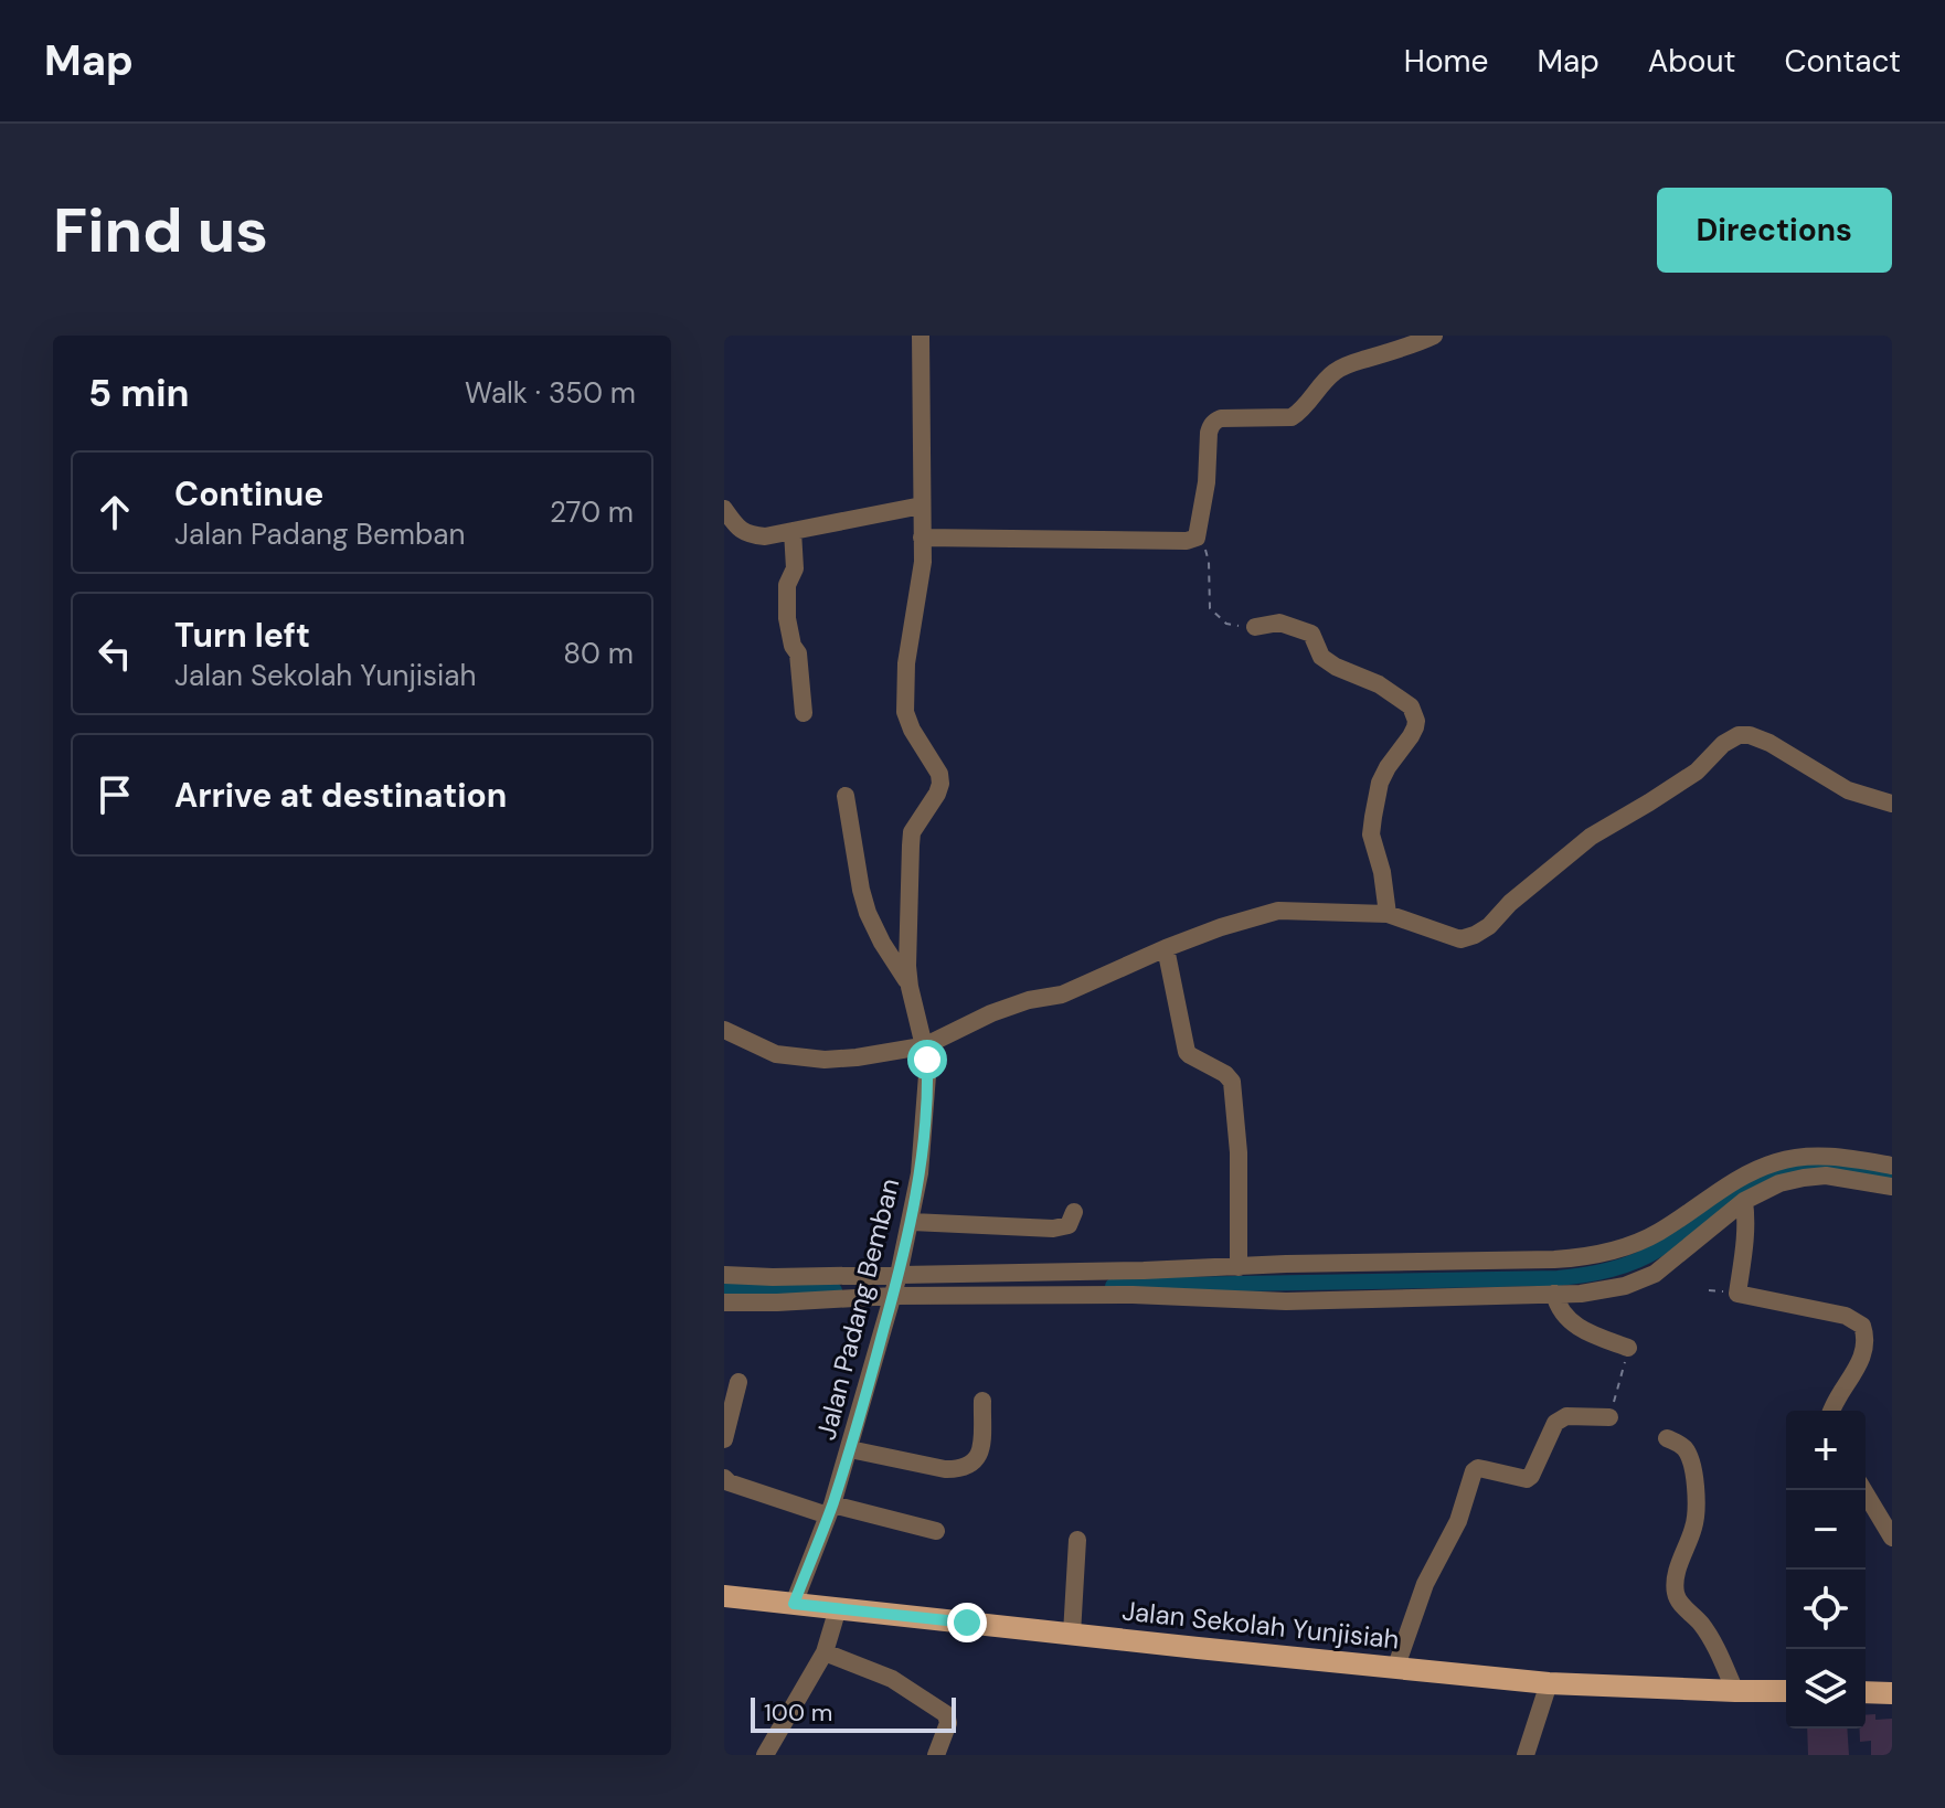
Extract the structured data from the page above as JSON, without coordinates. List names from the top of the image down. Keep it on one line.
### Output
{"streets":{"main road":["Jalan Sekolah Yunjisiah"],"street":["Jalan Padang Bemban"]},"crossings":[["Jalan Padang Bemban","Jalan Sekolah Yunjisiah"]],"scale_bar":"100 m","page":{"header":"Map","nav":["Home","Map","About","Contact"],"buttons":"Directions","title":"Find us","heading":["5 min","Walk · 350 m"],"list":[["Continue","Jalan Padang Bemban","270 m"],["Turn left","Jalan Sekolah Yunjisiah","80 m"],"Arrive at destination"],"map_buttons":["+","−"],"scale":"100 m"}}
